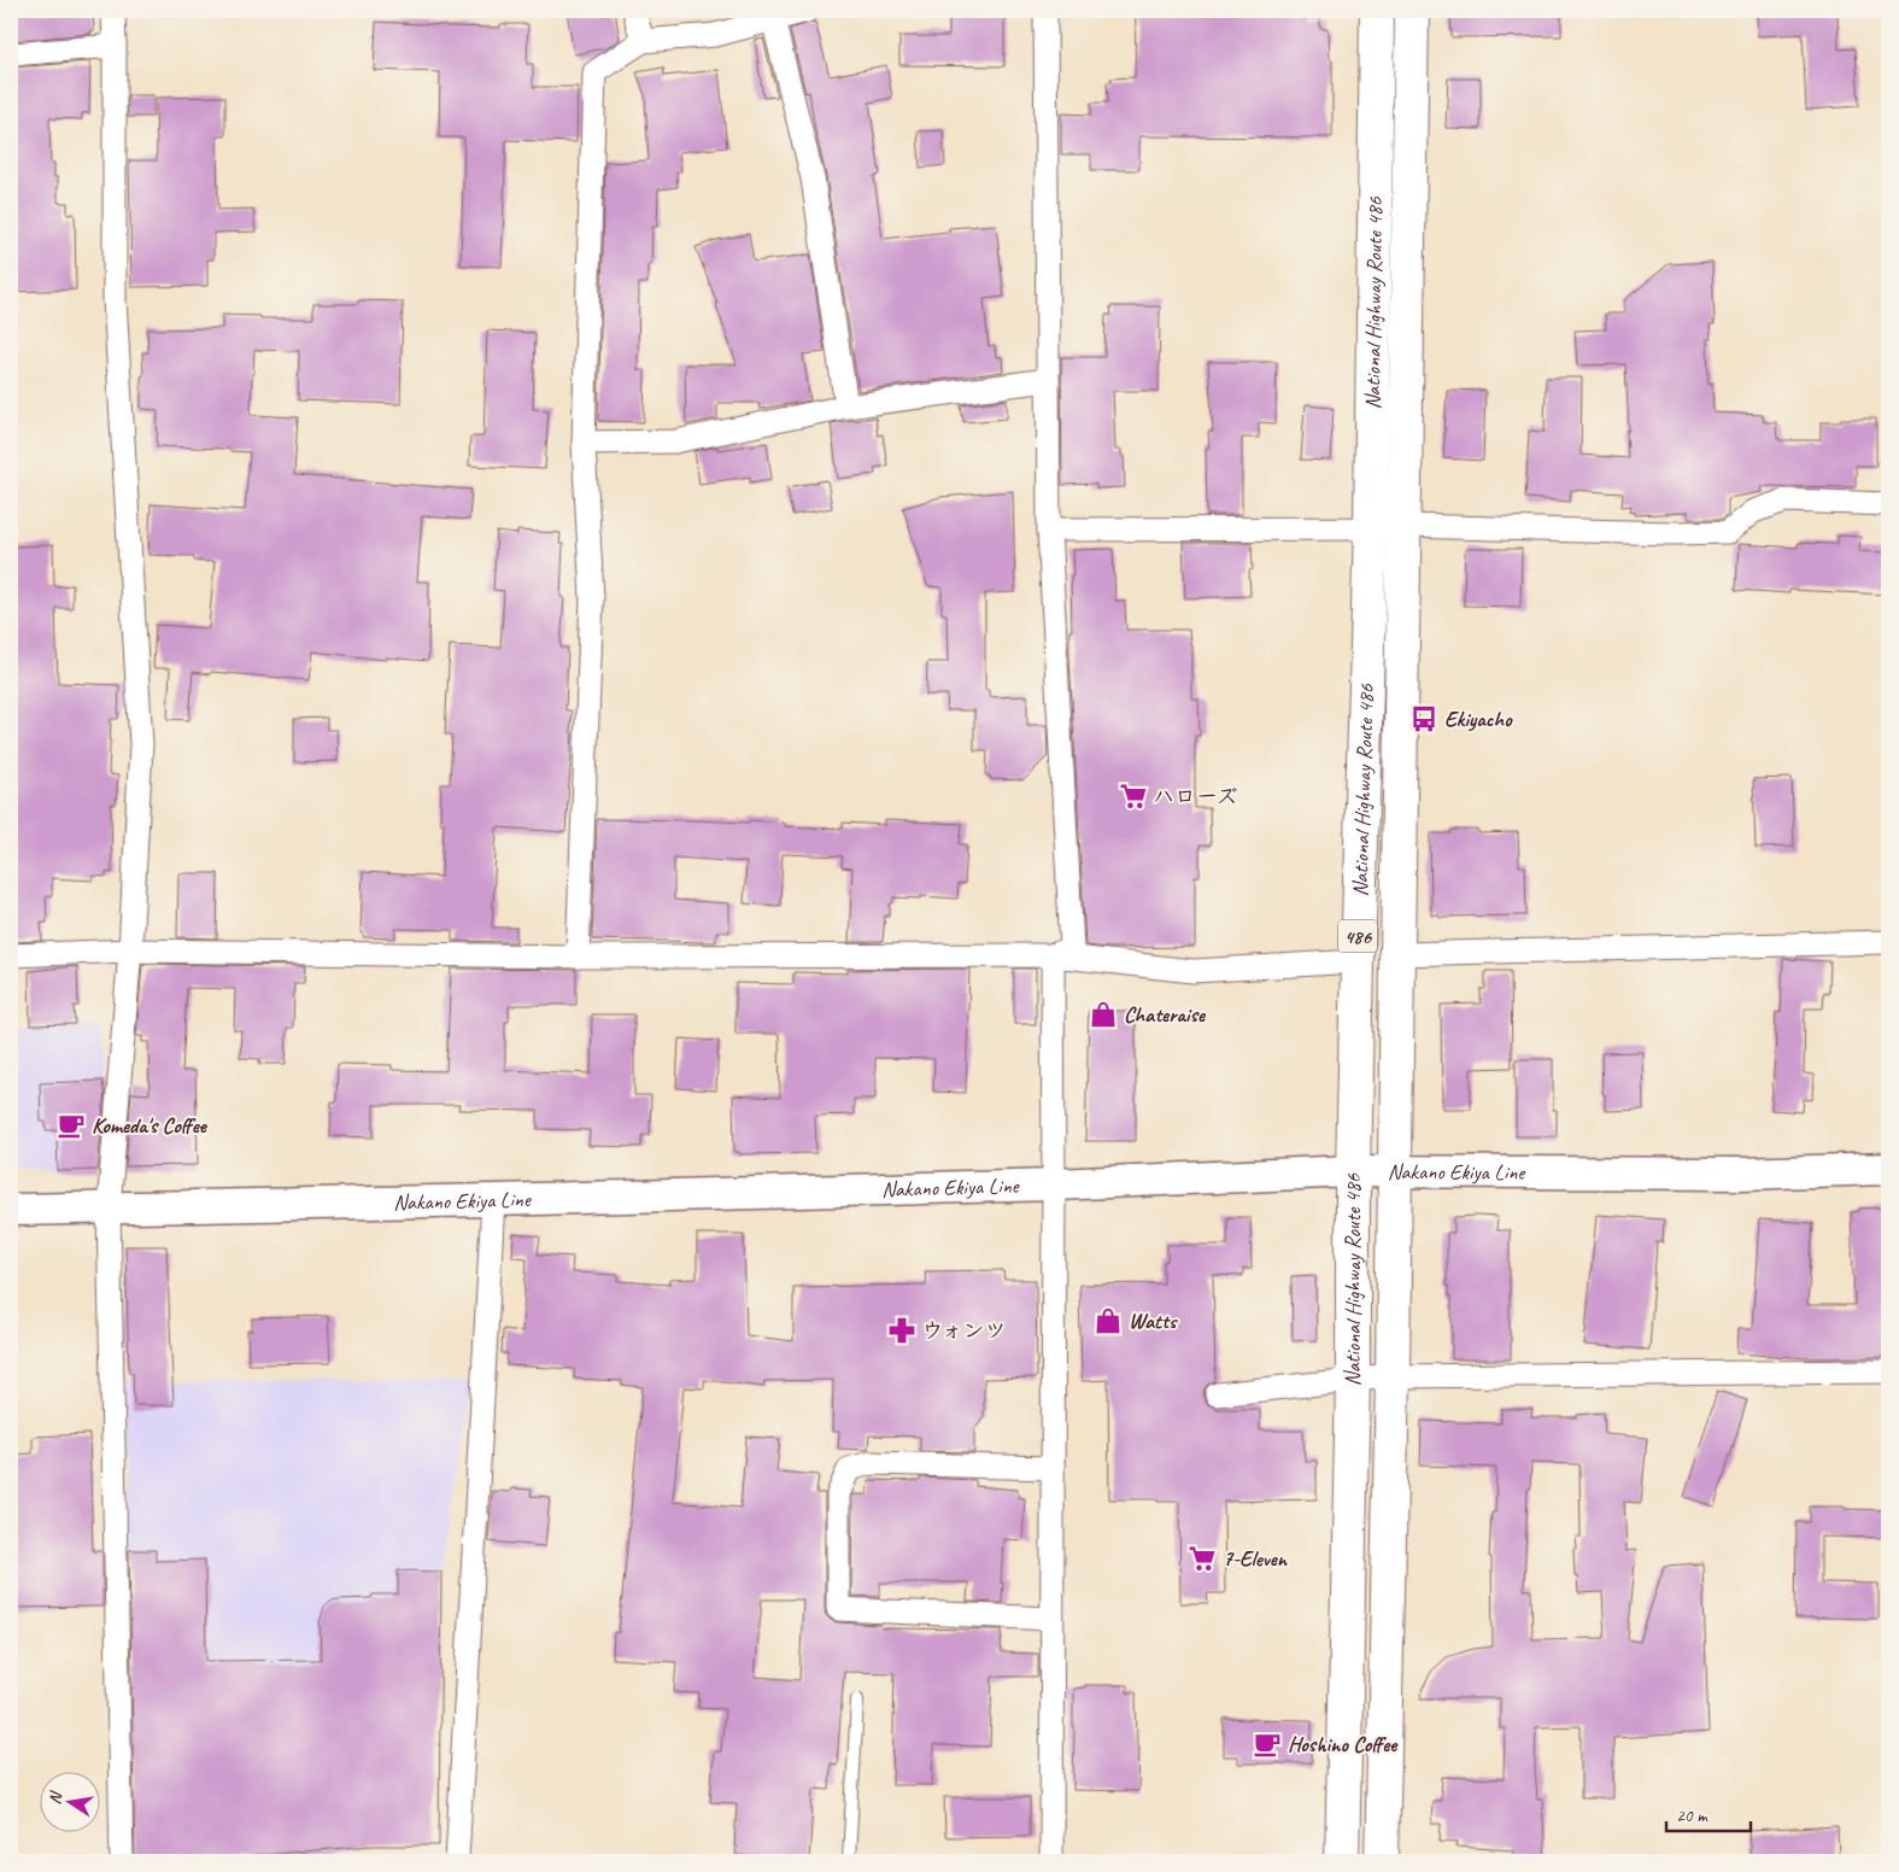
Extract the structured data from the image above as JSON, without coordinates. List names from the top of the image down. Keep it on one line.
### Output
{"streets":{"highway":["National Highway Route 486","486"],"main road":["Nakano Ekiya Line"]},"crossings":[["National Highway Route 486","Nakano Ekiya Line"]],"places":{"bus stop":["Ekiyacho"],"supermarket":["ハローズ","7-Eleven"],"shop":["Chateraise","Watts"],"cafe":["Komeda's Coffee","Hoshino Coffee"],"pharmacy":["ウォンツ"]},"scale_bar":"20 m","north":"left"}
